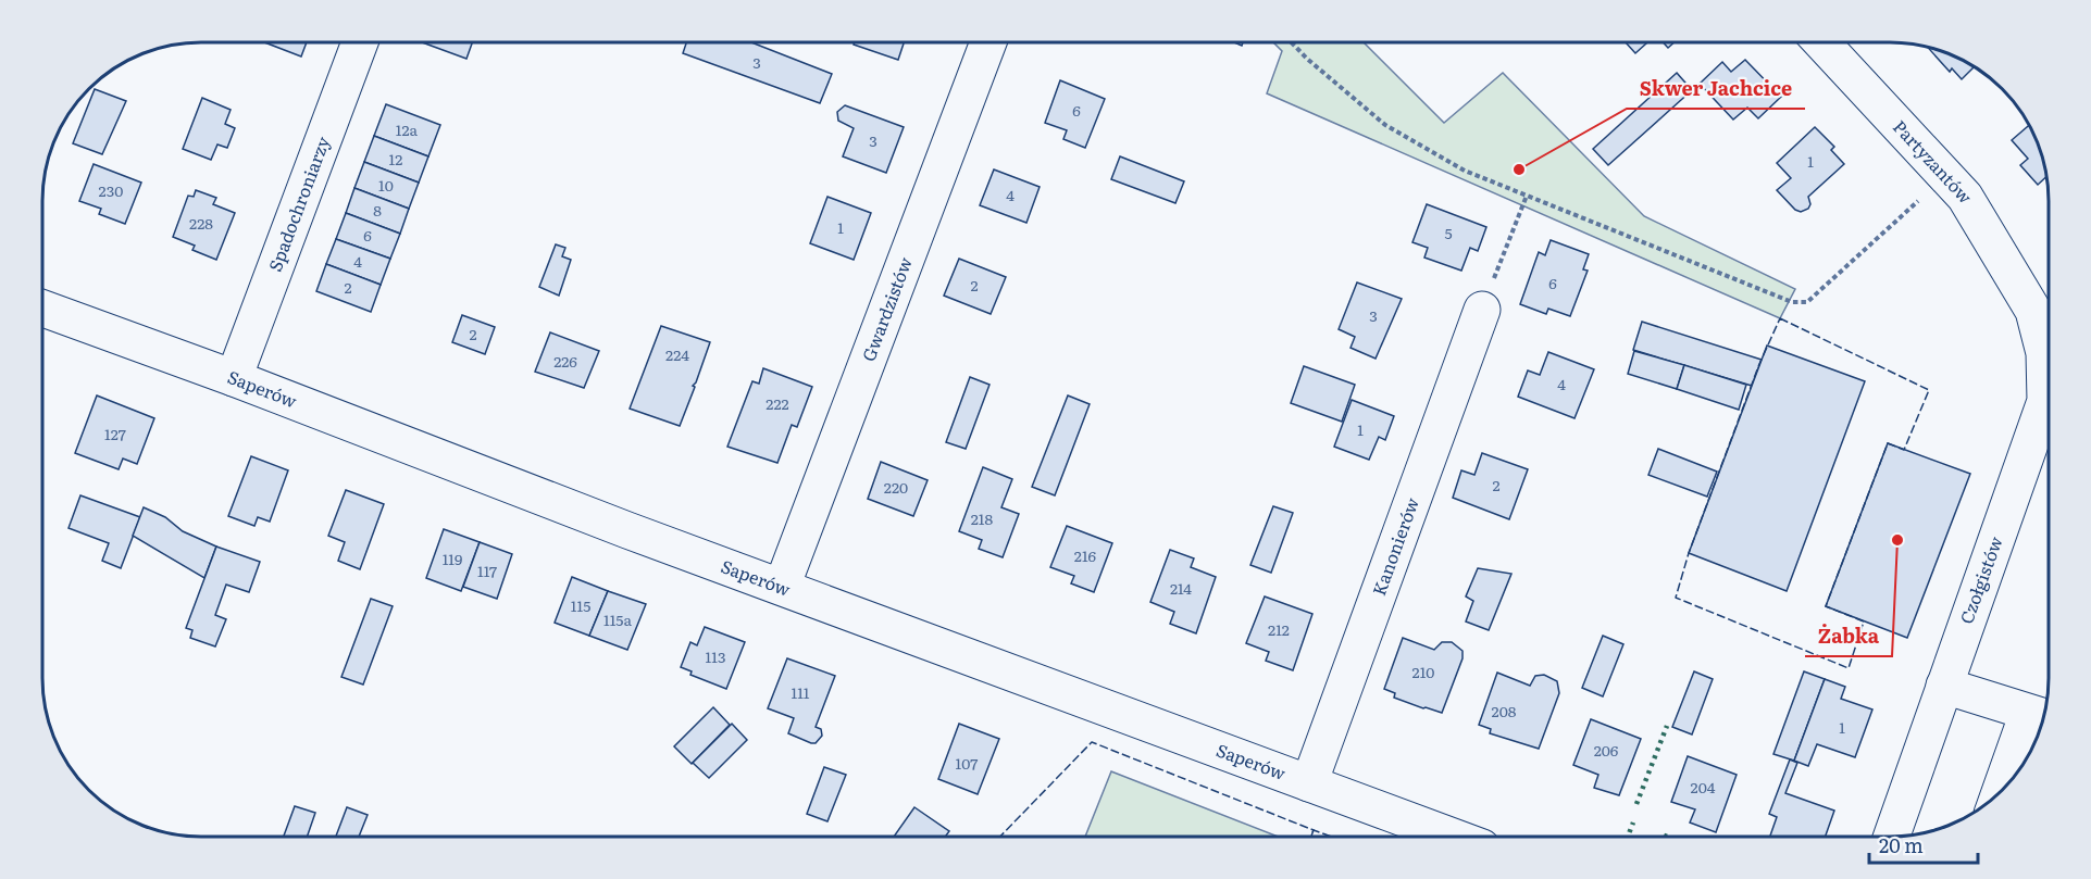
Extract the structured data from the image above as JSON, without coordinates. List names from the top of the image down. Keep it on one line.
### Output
{"streets":{"street":["Partyzantów","Spadochroniarzy","Gwardzistów","Saperów","Kanonierów","Czołgistów"]},"crossings":[["Partyzantów","Czołgistów"],["Spadochroniarzy","Saperów"],["Gwardzistów","Saperów"],["Saperów","Kanonierów"]],"places":["Skwer Jachcice","Żabka"],"house_numbers":["3","6","12a","3","12","1","10","230","4","8","228","1","5","6","4","6","2","2","3","2","224","226","4","222","1","127","2","220","218","216","119","117","214","115","115a","212","113","210","111","208","1","206","107","204"],"scale_bar":"20 m"}
